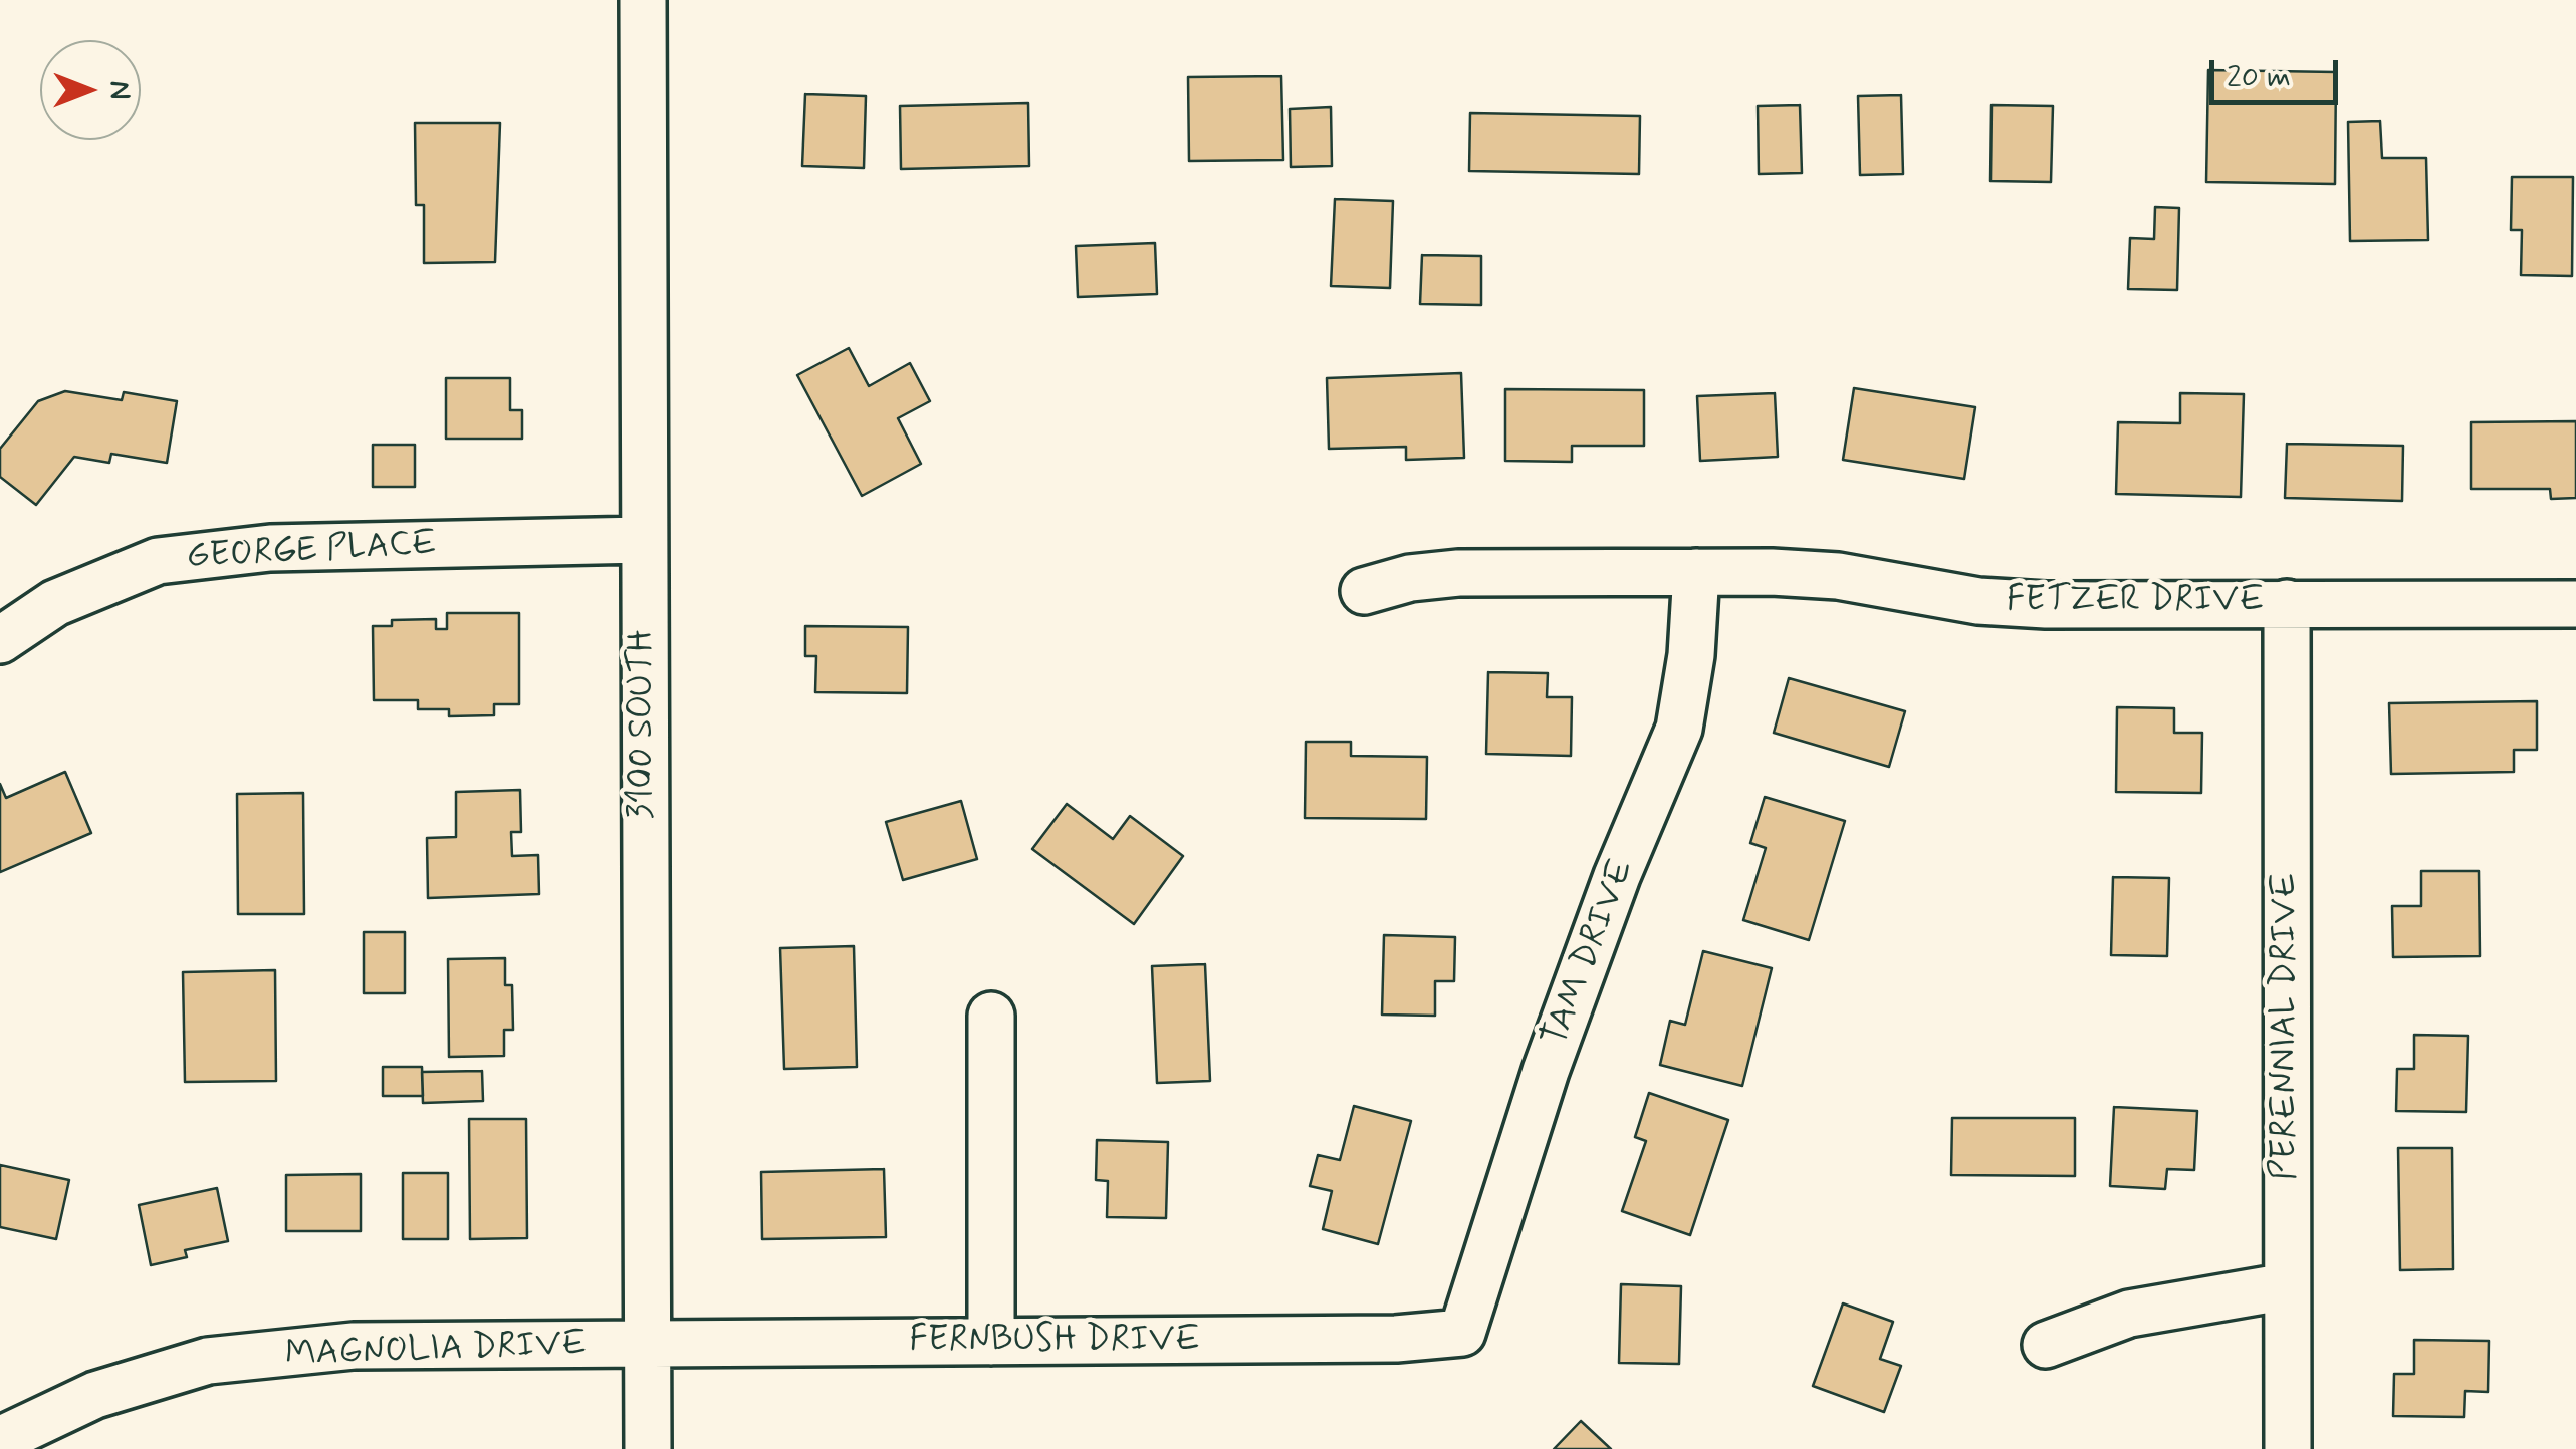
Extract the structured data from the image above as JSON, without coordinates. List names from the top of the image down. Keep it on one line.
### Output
{"streets":{"street":["GEORGE PLACE","FETZER DRIVE","3100 SOUTH","TAM DRIVE","PERENNIAL DRIVE","FERNBUSH DRIVE","MAGNOLIA DRIVE"]},"crossings":[["GEORGE PLACE","3100 SOUTH"],["FETZER DRIVE","TAM DRIVE"],["FETZER DRIVE","PERENNIAL DRIVE"],["3100 SOUTH","FERNBUSH DRIVE"],["3100 SOUTH","MAGNOLIA DRIVE"],["TAM DRIVE","FERNBUSH DRIVE"],["FERNBUSH DRIVE","MAGNOLIA DRIVE"]],"scale_bar":"20 m","north":"right"}
